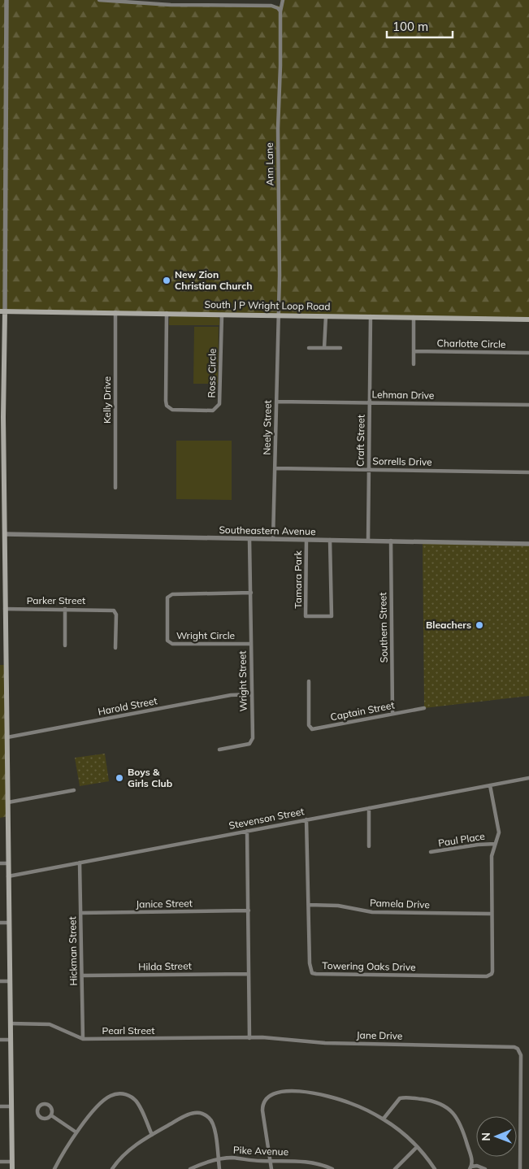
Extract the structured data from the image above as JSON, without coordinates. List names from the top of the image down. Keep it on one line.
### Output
{"streets":{"main road":["South J P Wright Loop Road"],"street":["Ann Lane","Charlotte Circle","Ross Circle","Lehman Drive","Kelly Drive","Neely Street","Craft Street","Sorrells Drive","Southeastern Avenue","Tamara Park","Parker Street","Southern Street","Wright Circle","Wright Street","Harold Street","Captain Street","Stevenson Street","Paul Place","Janice Street","Pamela Drive","Hickman Street","Hilda Street","Towering Oaks Drive","Pearl Street","Jane Drive","Pike Avenue"]},"crossings":[["Ann Lane","South J P Wright Loop Road"],["Ann Lane","Neely Street"],["South J P Wright Loop Road","Ross Circle"],["South J P Wright Loop Road","Kelly Drive"],["South J P Wright Loop Road","Neely Street"],["South J P Wright Loop Road","Craft Street"],["Lehman Drive","Neely Street"],["Lehman Drive","Craft Street"],["Neely Street","Sorrells Drive"],["Neely Street","Southeastern Avenue"],["Craft Street","Sorrells Drive"],["Craft Street","Southeastern Avenue"],["Southeastern Avenue","Tamara Park"],["Southeastern Avenue","Southern Street"],["Southeastern Avenue","Wright Street"],["Southern Street","Captain Street"],["Wright Circle","Wright Street"],["Wright Street","Harold Street"],["Stevenson Street","Hickman Street"],["Stevenson Street","Towering Oaks Drive"],["Janice Street","Hickman Street"],["Pamela Drive","Towering Oaks Drive"],["Hickman Street","Hilda Street"],["Hickman Street","Pearl Street"],["Pearl Street","Jane Drive"]],"places":["New Zion Christian Church","Bleachers","Boys & Girls Club"],"scale_bar":"100 m","north":"left"}
